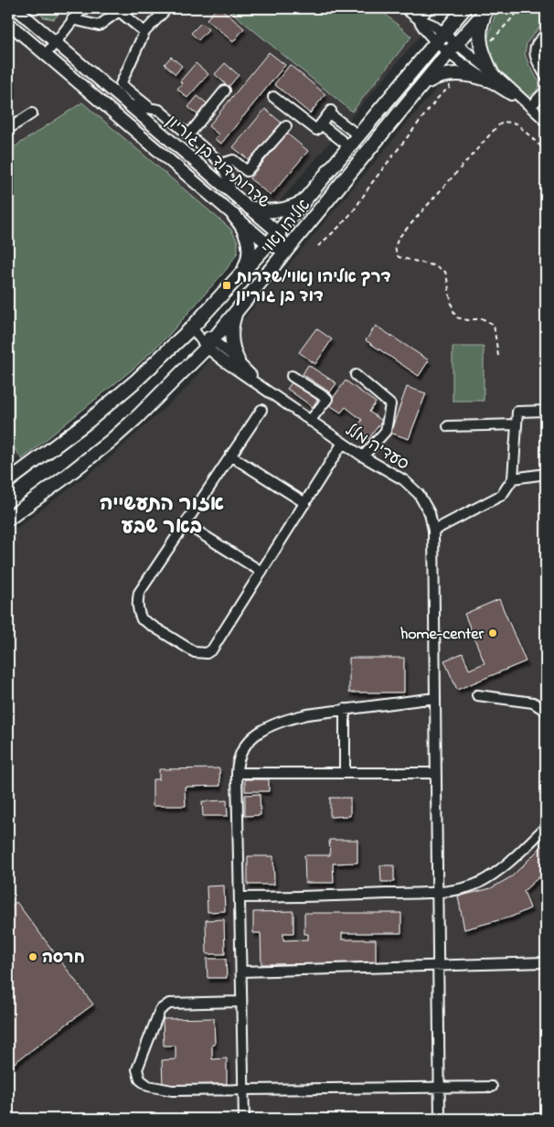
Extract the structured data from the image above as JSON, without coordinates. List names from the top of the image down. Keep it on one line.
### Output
{"streets":{"highway":["אליהו נאוי"],"main road":["שדרות דוד בן גוריון"],"street":["סעדיה מלל"]},"crossings":[["שדרות דוד בן גוריון","אליהו נאוי"],["אליהו נאוי","סעדיה מלל"]],"districts":["אזור התעשייה באר שבע"],"places":{"transit":["דרך אליהו נאוי/שדרות דוד בן גוריון"],"other":["home-center","חרסה"]}}
